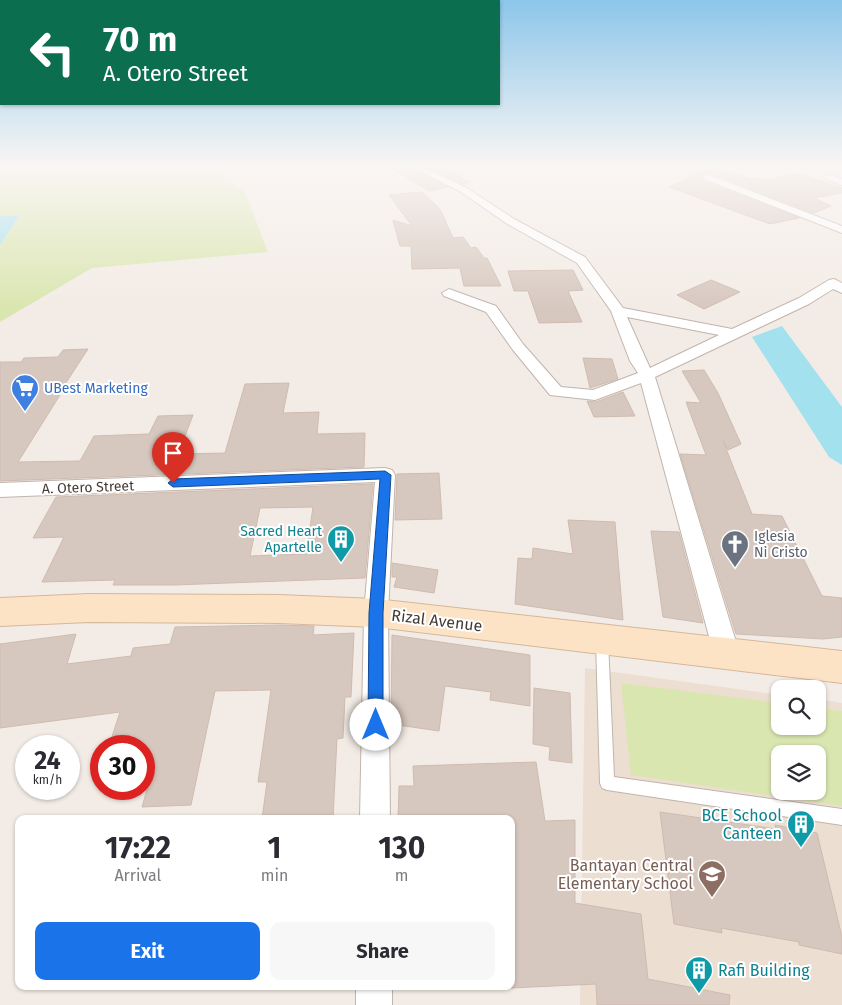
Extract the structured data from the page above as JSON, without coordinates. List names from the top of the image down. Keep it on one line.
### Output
{"streets":{"main road":["Rizal Avenue"],"street":["A. Otero Street"]},"crossings":[["A. Otero Street","Rizal Avenue"]],"places":{"supermarket":["UBest Marketing"],"building":["Sacred Heart Apartelle","BCE School Canteen","Rafi Building"],"church":["Iglesia Ni Cristo"],"school or university":["Bantayan Central Elementary School"]},"page":{"turn":["70 m","A. Otero Street"],"speed":"24 km/h","limit":"30","eta":["17:22","Arrival","1","min","130","m"],"buttons":["Exit","Share"]}}
